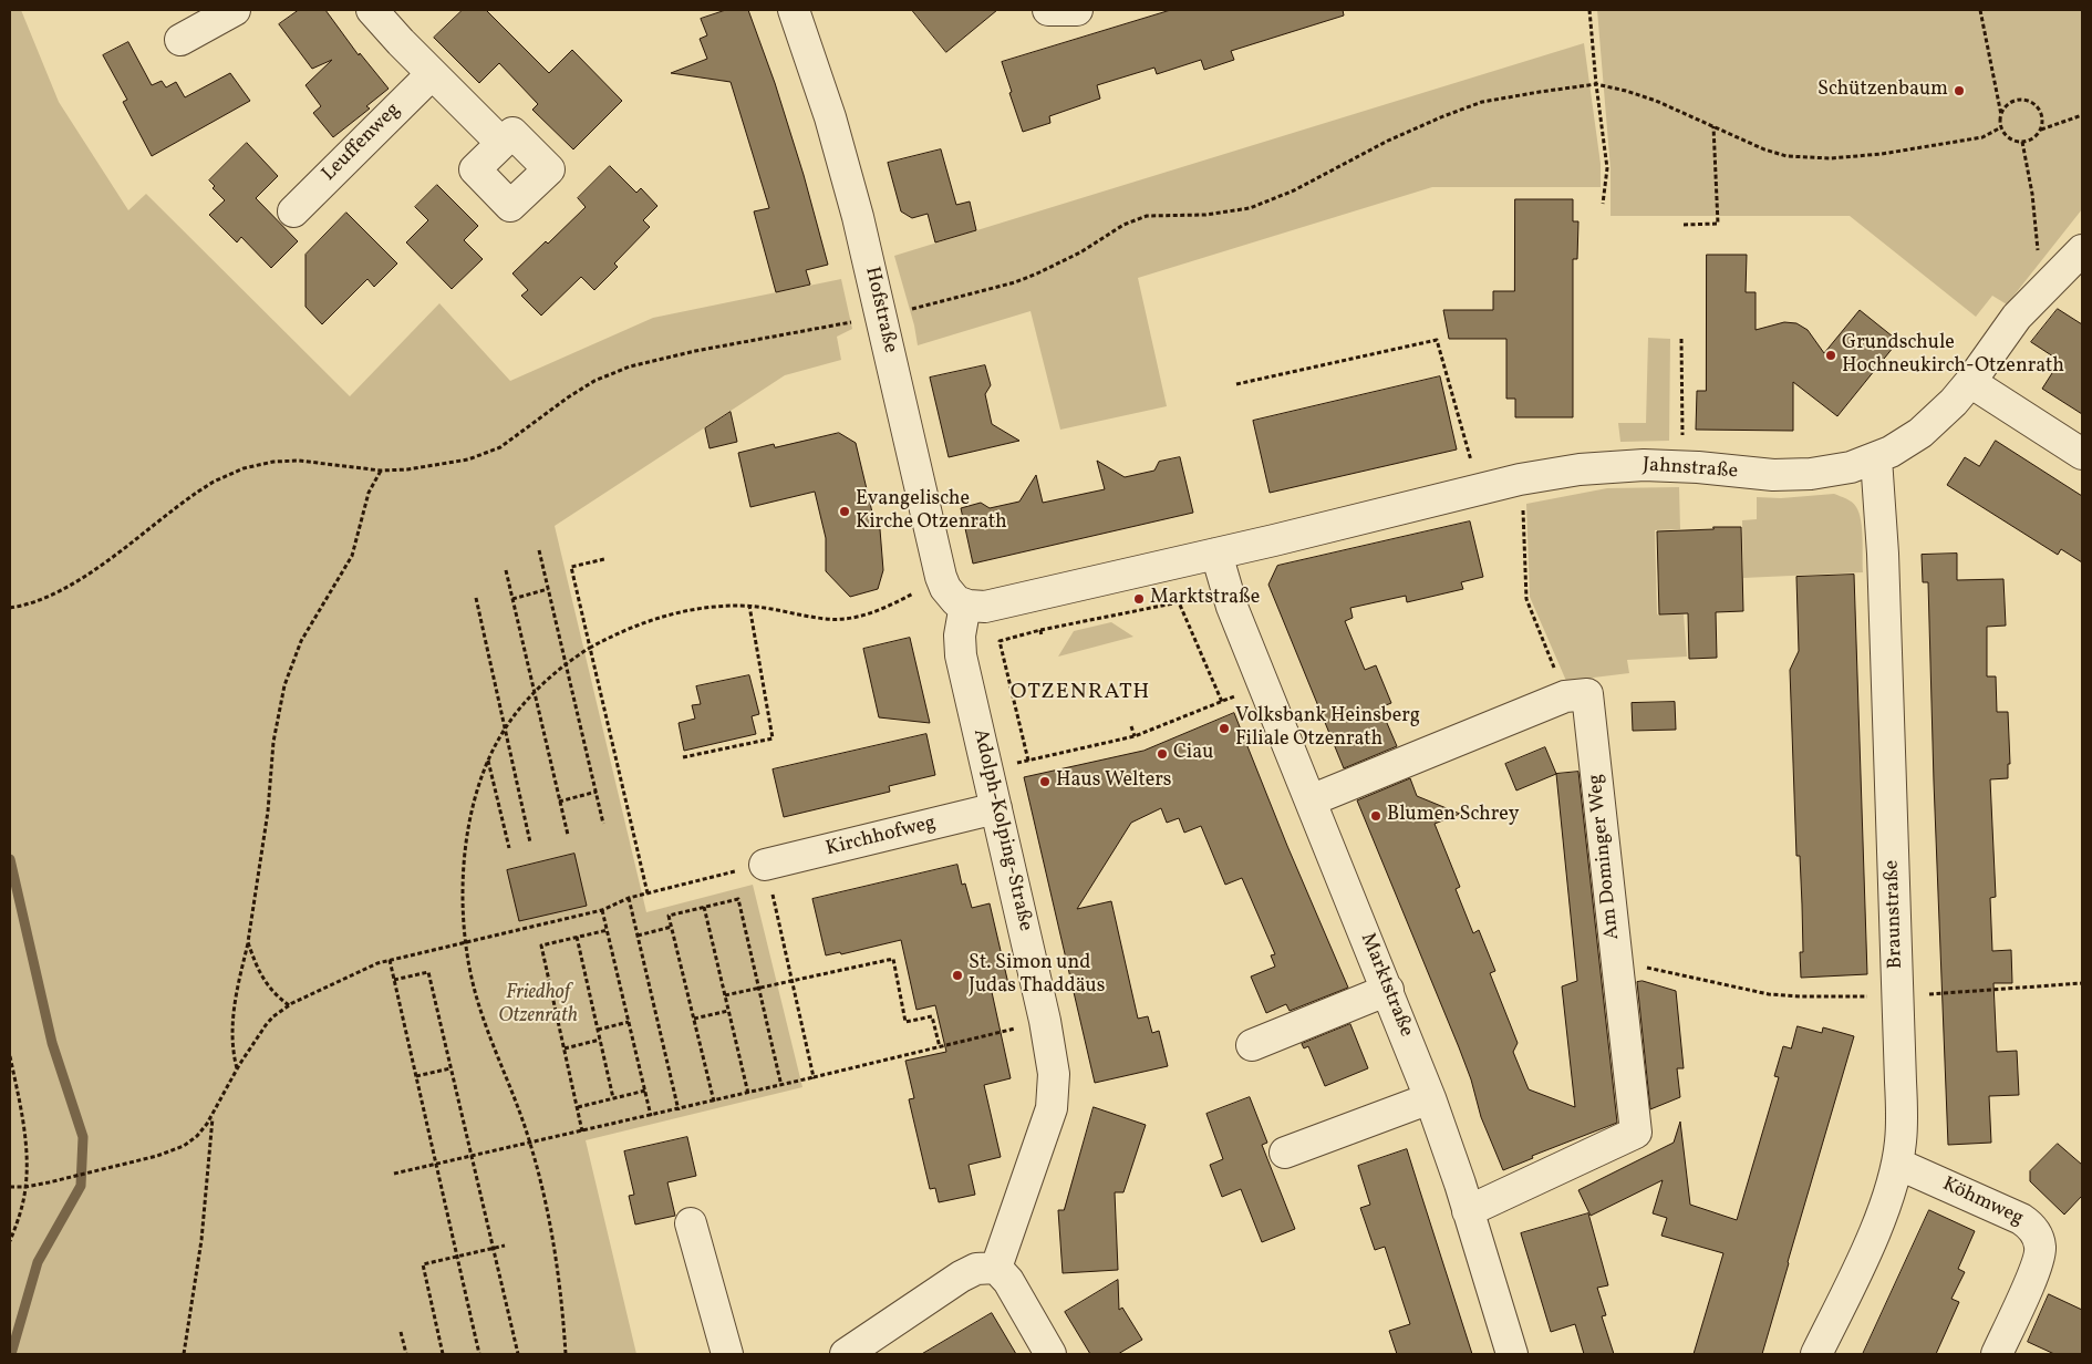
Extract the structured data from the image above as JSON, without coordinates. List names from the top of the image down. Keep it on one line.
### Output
{"streets":{"street":["Leuffenweg","Hofstraße","Jahnstraße","Adolph-Kolping-Straße","Kirchhofweg","Am Dominger Weg","Braunstraße","Marktstraße","Köhmweg"]},"crossings":[["Hofstraße","Adolph-Kolping-Straße"],["Jahnstraße","Braunstraße"],["Jahnstraße","Marktstraße"],["Adolph-Kolping-Straße","Kirchhofweg"],["Am Dominger Weg","Marktstraße"],["Braunstraße","Köhmweg"]],"districts":["OTZENRATH"],"parks":["Friedhof Otzenrath"],"places":["Schützenbaum","Grundschule Hochneukirch-Otzenrath","Evangelische Kirche Otzenrath","Marktstraße","Volksbank Heinsberg Filiale Otzenrath","Ciau","Haus Welters","Blumen Schrey","St. Simon und Judas Thaddäus"]}
